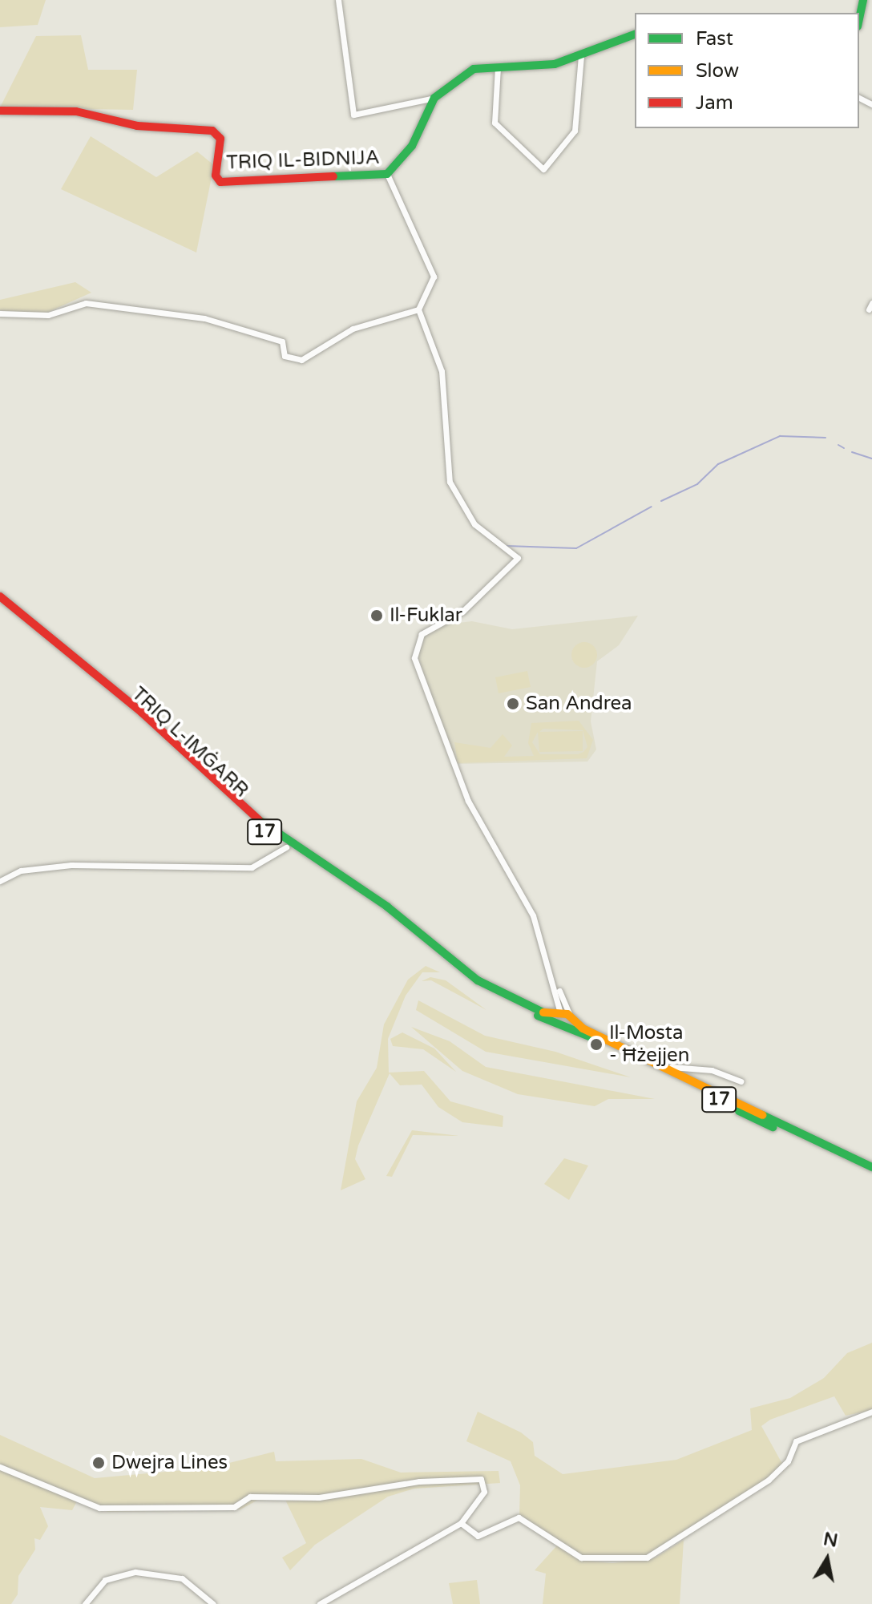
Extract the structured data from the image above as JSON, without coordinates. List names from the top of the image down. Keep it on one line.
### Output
{"streets":{"main road":["TRIQ IL-BIDNIJA","TRIQ L-IMĠARR","17"]},"places":["Il-Fuklar","San Andrea","Il-Mosta - Ħżejjen","Dwejra Lines"],"legend":["Fast","Slow","Jam"],"north":"top"}
